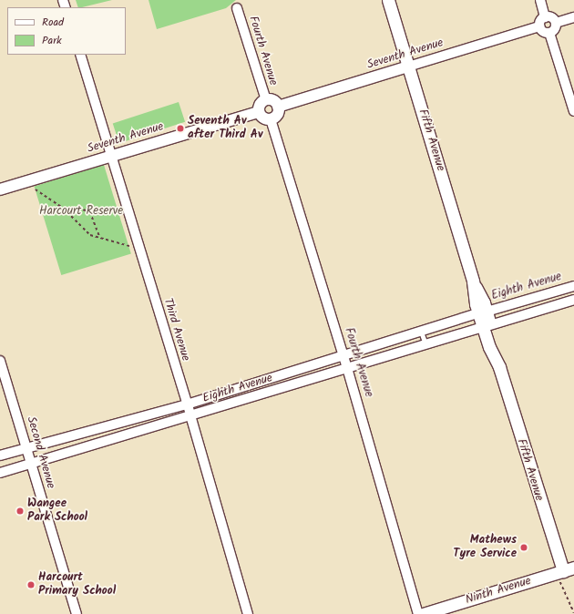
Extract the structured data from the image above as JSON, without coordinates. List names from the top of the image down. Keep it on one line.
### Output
{"streets":{"main road":["Fifth Avenue","Ninth Avenue"],"street":["Fourth Avenue","Seventh Avenue","Eighth Avenue","Third Avenue","Second Avenue"]},"crossings":[["Fourth Avenue","Seventh Avenue"],["Fourth Avenue","Eighth Avenue"],["Seventh Avenue","Fifth Avenue"],["Seventh Avenue","Third Avenue"],["Fifth Avenue","Eighth Avenue"],["Fifth Avenue","Ninth Avenue"],["Eighth Avenue","Third Avenue"],["Eighth Avenue","Second Avenue"]],"parks":["Harcourt Reserve"],"places":["Seventh Av after Third Av","Wangee Park School","Mathews Tyre Service","Harcourt Primary School"],"legend":["Road","Park"]}
